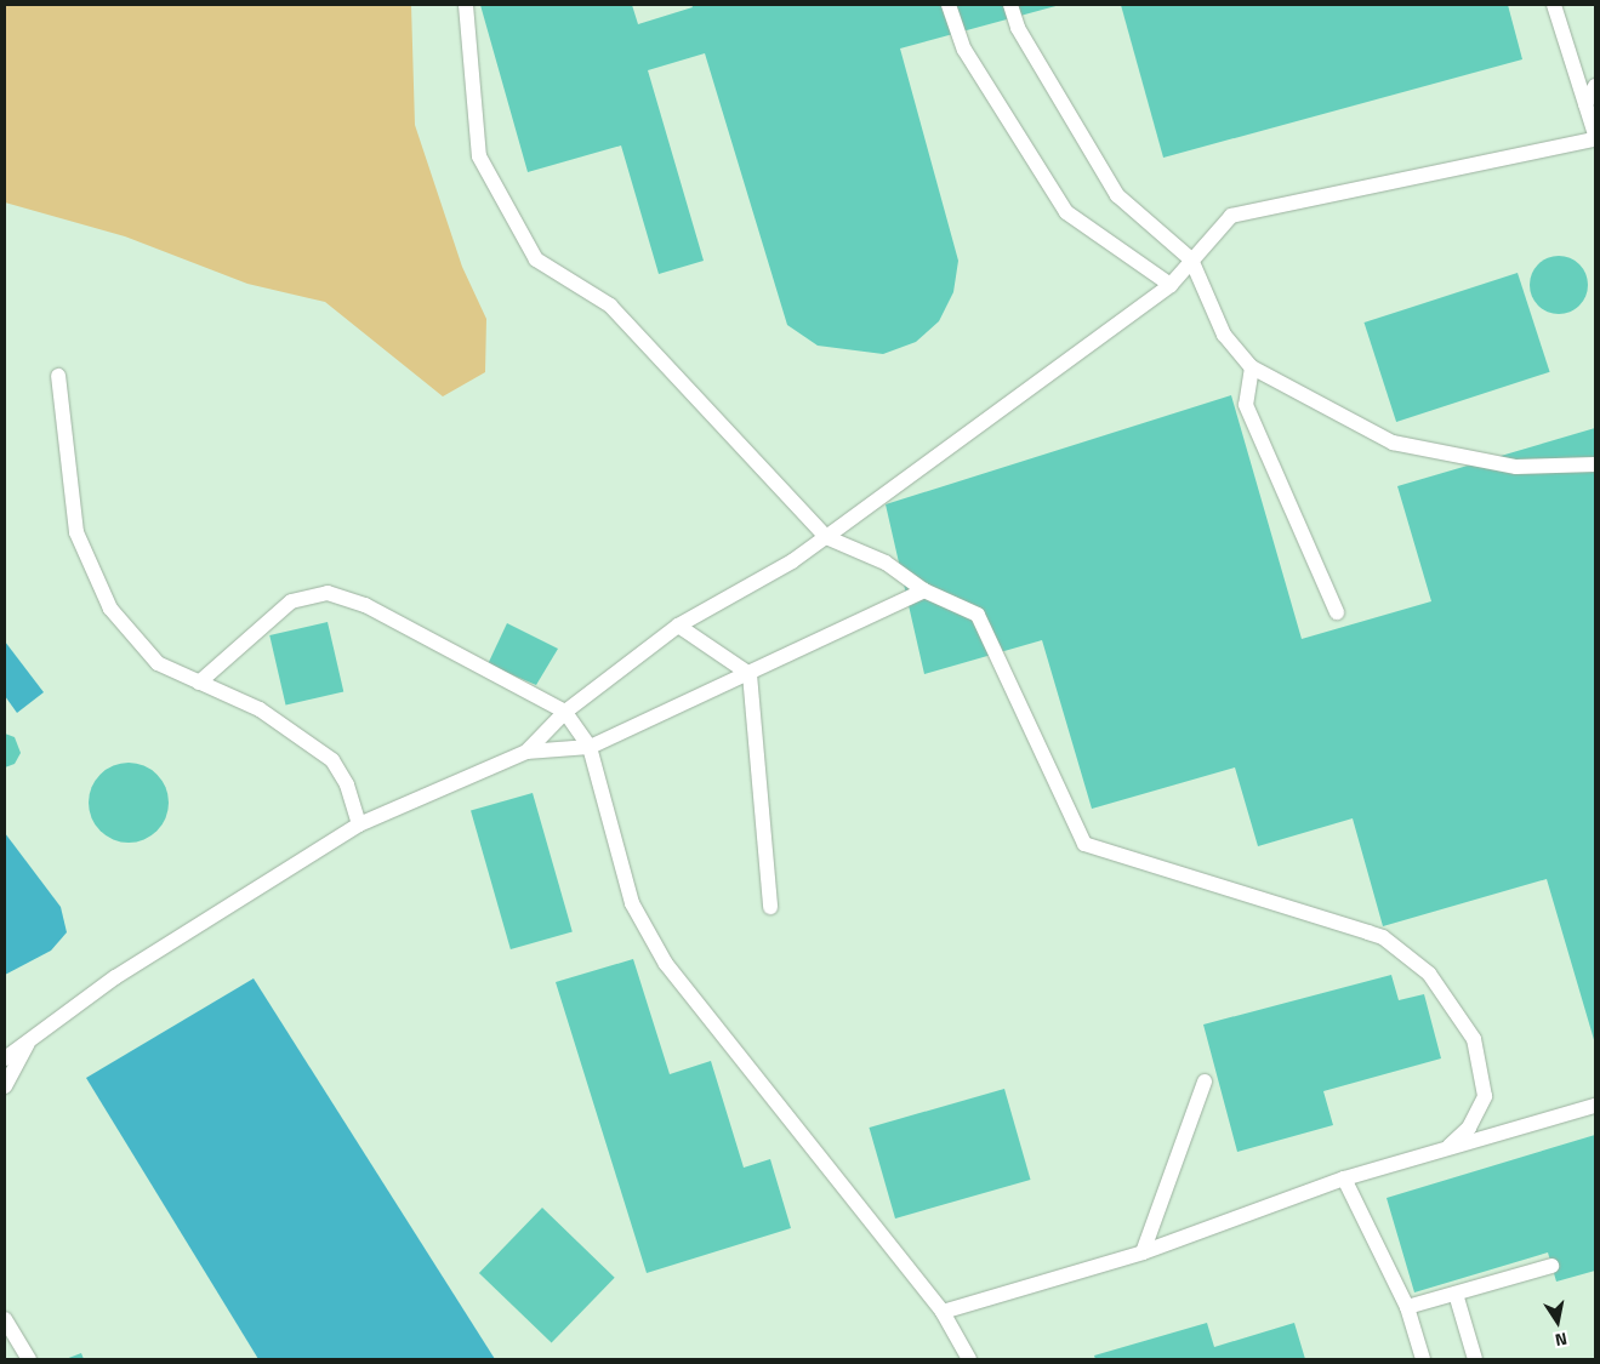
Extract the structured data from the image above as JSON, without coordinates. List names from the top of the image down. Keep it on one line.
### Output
{"north":"bottom"}
